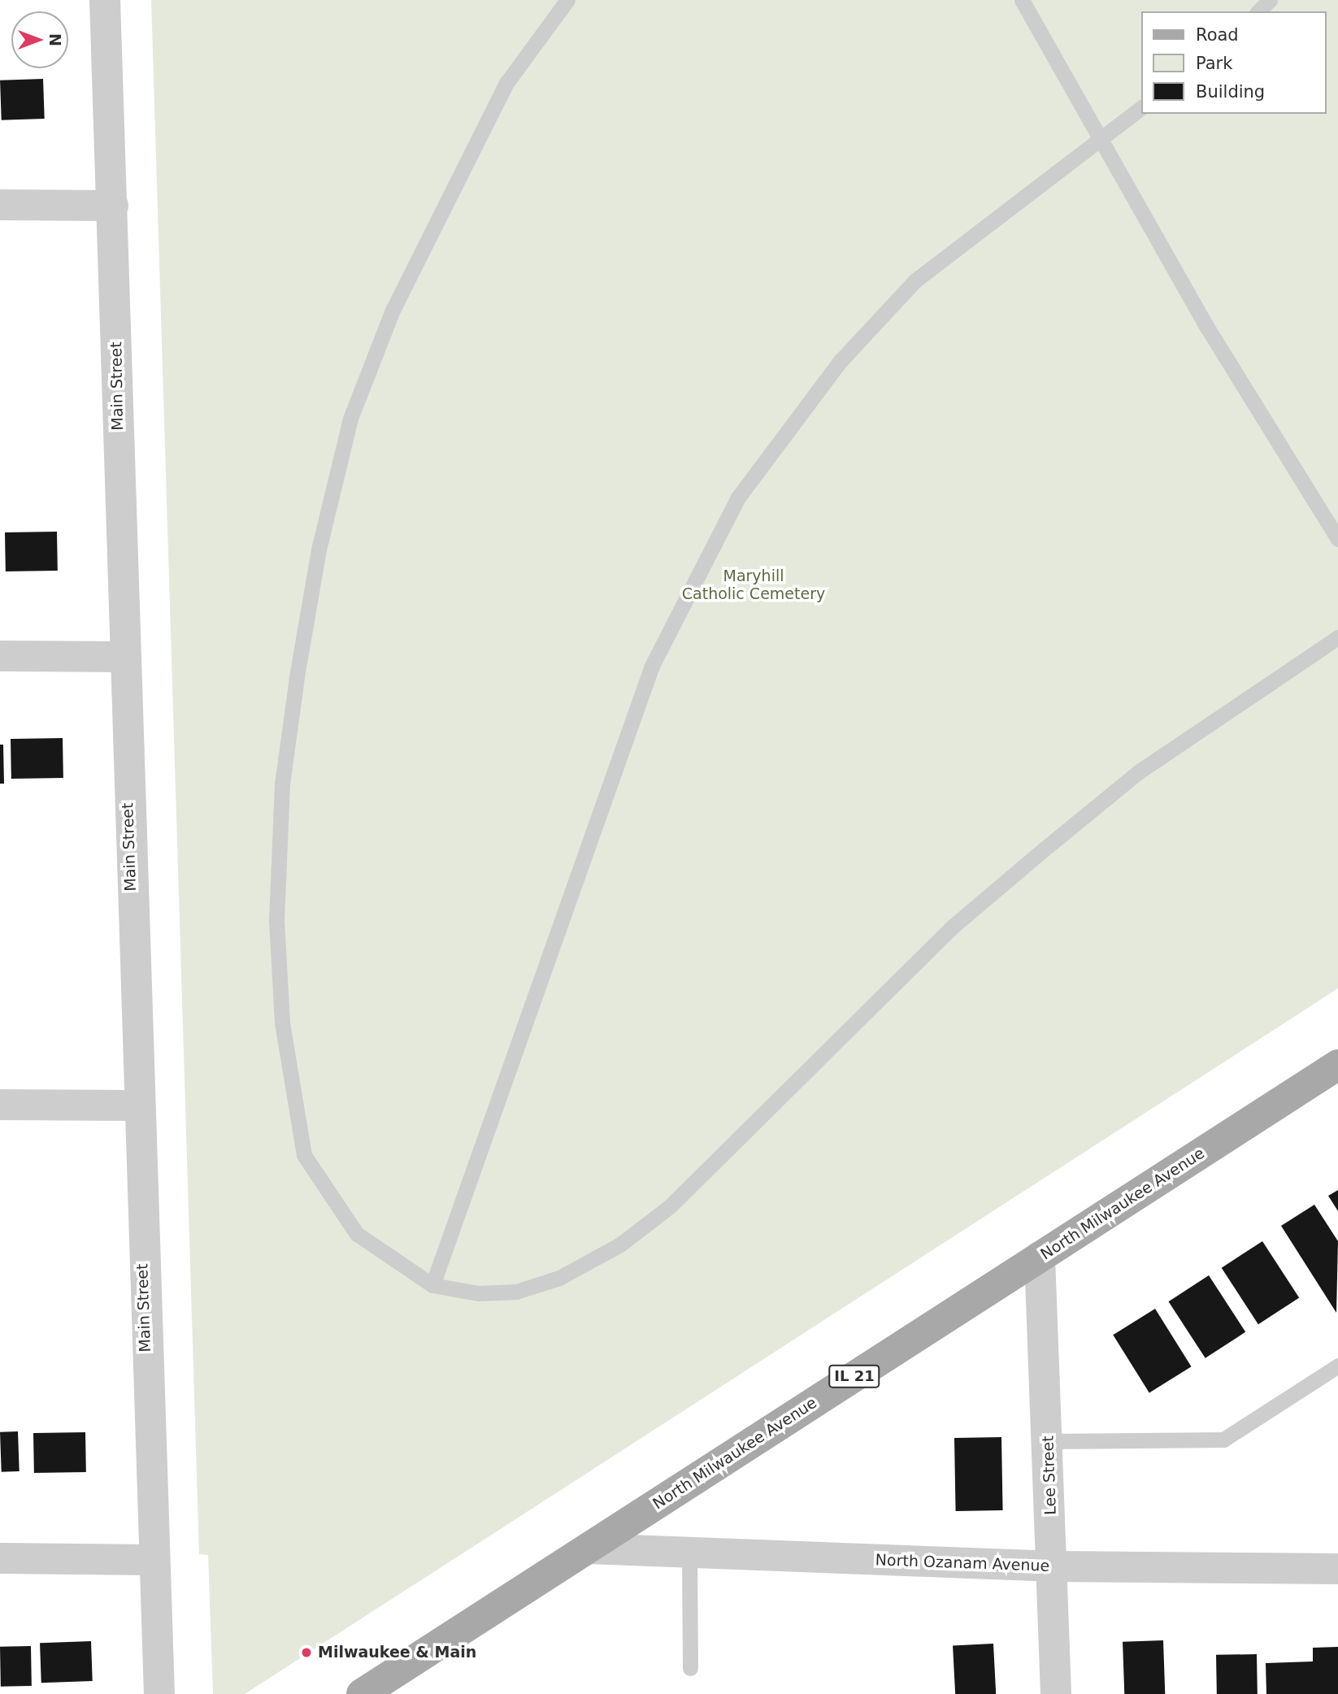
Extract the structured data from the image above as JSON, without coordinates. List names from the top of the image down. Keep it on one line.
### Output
{"streets":{"main road":["North Milwaukee Avenue","IL 21"],"street":["Main Street","Lee Street","North Ozanam Avenue"]},"crossings":[["North Milwaukee Avenue","Lee Street"],["North Milwaukee Avenue","North Ozanam Avenue"],["Lee Street","North Ozanam Avenue"]],"parks":["Maryhill Catholic Cemetery"],"places":["Milwaukee & Main"],"legend":["Road","Park","Building"],"north":"right"}
